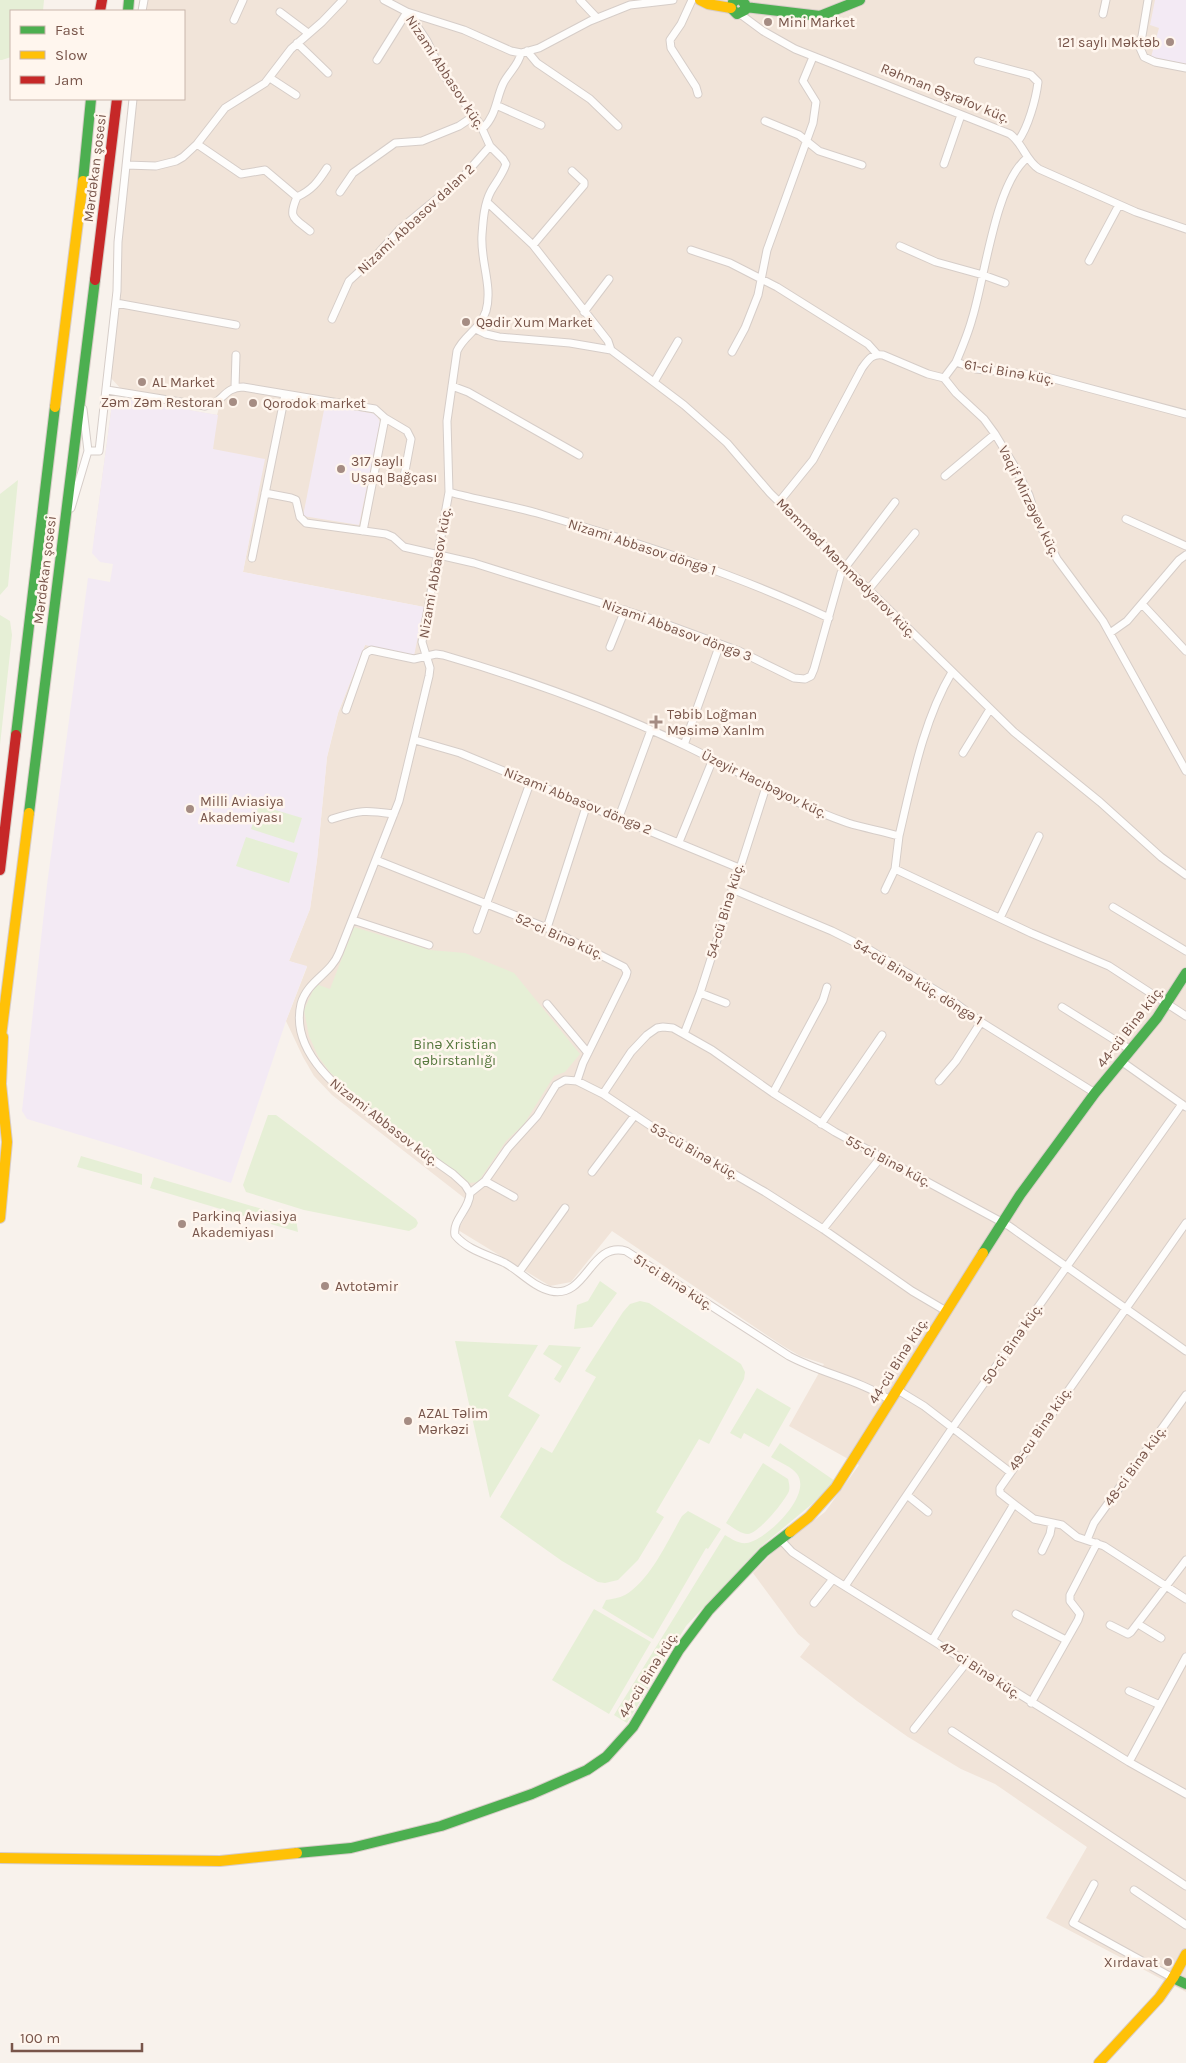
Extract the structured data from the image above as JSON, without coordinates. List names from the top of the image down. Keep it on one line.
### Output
{"streets":{"main road":["Rəhman Əşrəfov küç.","Mərdəkan şosesi","44-cü Binə küç."],"street":["Nizami Abbasov küç.","Nizami Abbasov dalan 2","61-ci Binə küç.","Vaqif Mirzəyev küç.","Nizami Abbasov döngə 1","Məmməd Məmmədyarov küç.","Nizami Abbasov döngə 3","Üzeyir Hacıbəyov küç.","Nizami Abbasov döngə 2","54-cü Binə küç.","52-ci Binə küç.","54-cü Binə küç. döngə 1","53-cü Binə küç.","55-ci Binə küç.","51-ci Binə küç.","50-ci Binə küç.","49-cu Binə küç.","48-ci Binə küç.","47-ci Binə küç."]},"crossings":[["Nizami Abbasov küç.","Nizami Abbasov dalan 2"],["Nizami Abbasov küç.","Nizami Abbasov döngə 1"],["Nizami Abbasov küç.","Məmməd Məmmədyarov küç."],["Nizami Abbasov küç.","Nizami Abbasov döngə 3"],["Nizami Abbasov küç.","Üzeyir Hacıbəyov küç."],["Nizami Abbasov küç.","Nizami Abbasov döngə 2"],["Nizami Abbasov küç.","52-ci Binə küç."],["Nizami Abbasov küç.","51-ci Binə küç."],["Rəhman Əşrəfov küç.","61-ci Binə küç."],["Nizami Abbasov döngə 1","Nizami Abbasov döngə 3"],["Məmməd Məmmədyarov küç.","Nizami Abbasov döngə 3"],["Üzeyir Hacıbəyov küç.","54-cü Binə küç."],["Nizami Abbasov döngə 2","54-cü Binə küç."],["54-cü Binə küç.","54-cü Binə küç. döngə 1"],["54-cü Binə küç.","55-ci Binə küç."],["52-ci Binə küç.","53-cü Binə küç."],["54-cü Binə küç. döngə 1","44-cü Binə küç."],["44-cü Binə küç.","53-cü Binə küç."],["44-cü Binə küç.","55-ci Binə küç."],["44-cü Binə küç.","51-ci Binə küç."],["44-cü Binə küç.","47-ci Binə küç."],["53-cü Binə küç.","55-ci Binə küç."],["55-ci Binə küç.","50-ci Binə küç."],["55-ci Binə küç.","49-cu Binə küç."],["50-ci Binə küç.","47-ci Binə küç."]],"parks":["Binə Xristian qəbirstanlığı"],"places":{"other":["Mini Market","121 saylı Məktəb","Qədir Xum Market","AL Market","Zəm Zəm Restoran","Qorodok market","317 saylı Uşaq Bağçası","Milli Aviasiya Akademiyası","Parkinq Aviasiya Akademiyası","Avtotəmir","AZAL Təlim Mərkəzi","Xırdavat"],"health":["Təbib Loğman Məsimə Xanlm"]},"legend":["Fast","Slow","Jam"],"scale_bar":"100 m"}
